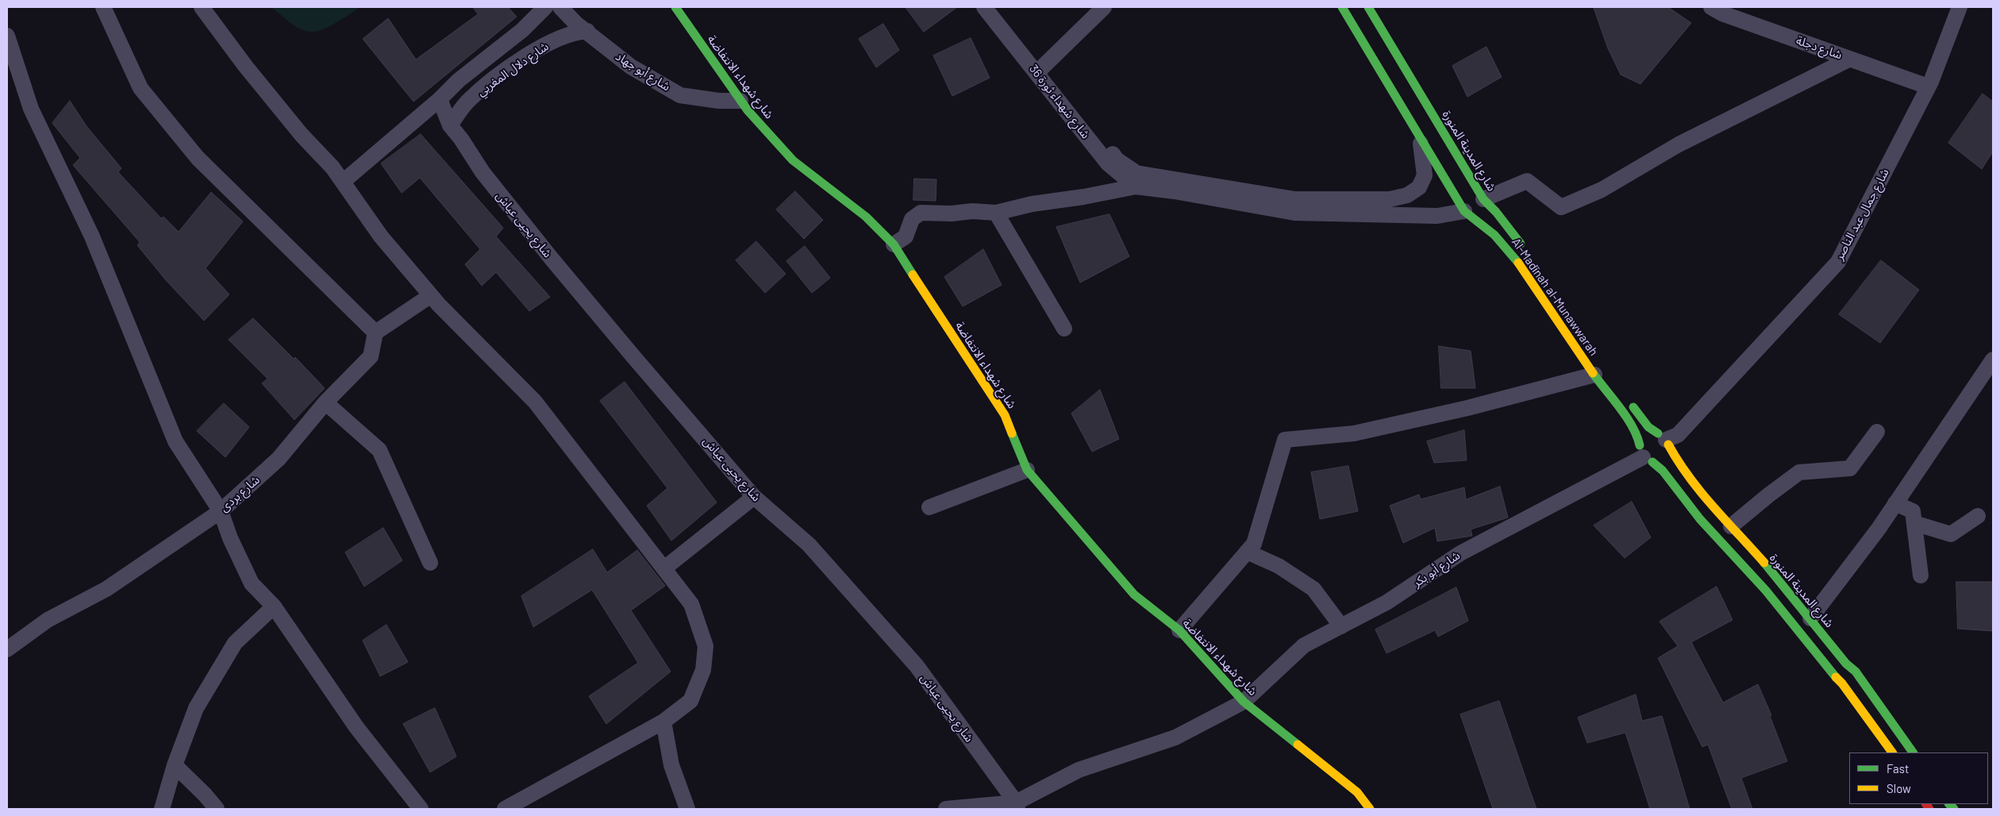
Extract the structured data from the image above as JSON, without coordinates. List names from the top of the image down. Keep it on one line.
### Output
{"streets":{"main road":["شارع شهداء الانتفاضة","شارع المدينة المنورة","Al-Madīnah al-Munawwarah"],"street":["شارع دجلة","شارع دلال المغربي","شارع أبو جهاد","شارع شهداء ثورة 36","شارع جمال عبد الناصر","شارع يحيى عياش","شارع بردى","شارع أبو بكر"]},"crossings":[["شارع دجلة","شارع جمال عبد الناصر"],["شارع دلال المغربي","شارع أبو جهاد"],["شارع دلال المغربي","شارع يحيى عياش"],["شارع أبو جهاد","شارع شهداء الانتفاضة"],["شارع شهداء الانتفاضة","شارع أبو بكر"],["شارع المدينة المنورة","شارع جمال عبد الناصر"],["شارع المدينة المنورة","Al-Madīnah al-Munawwarah"],["شارع المدينة المنورة","شارع أبو بكر"],["شارع جمال عبد الناصر","Al-Madīnah al-Munawwarah"],["شارع جمال عبد الناصر","شارع أبو بكر"],["شارع يحيى عياش","شارع أبو بكر"],["Al-Madīnah al-Munawwarah","شارع أبو بكر"]],"legend":["Fast","Slow"]}
